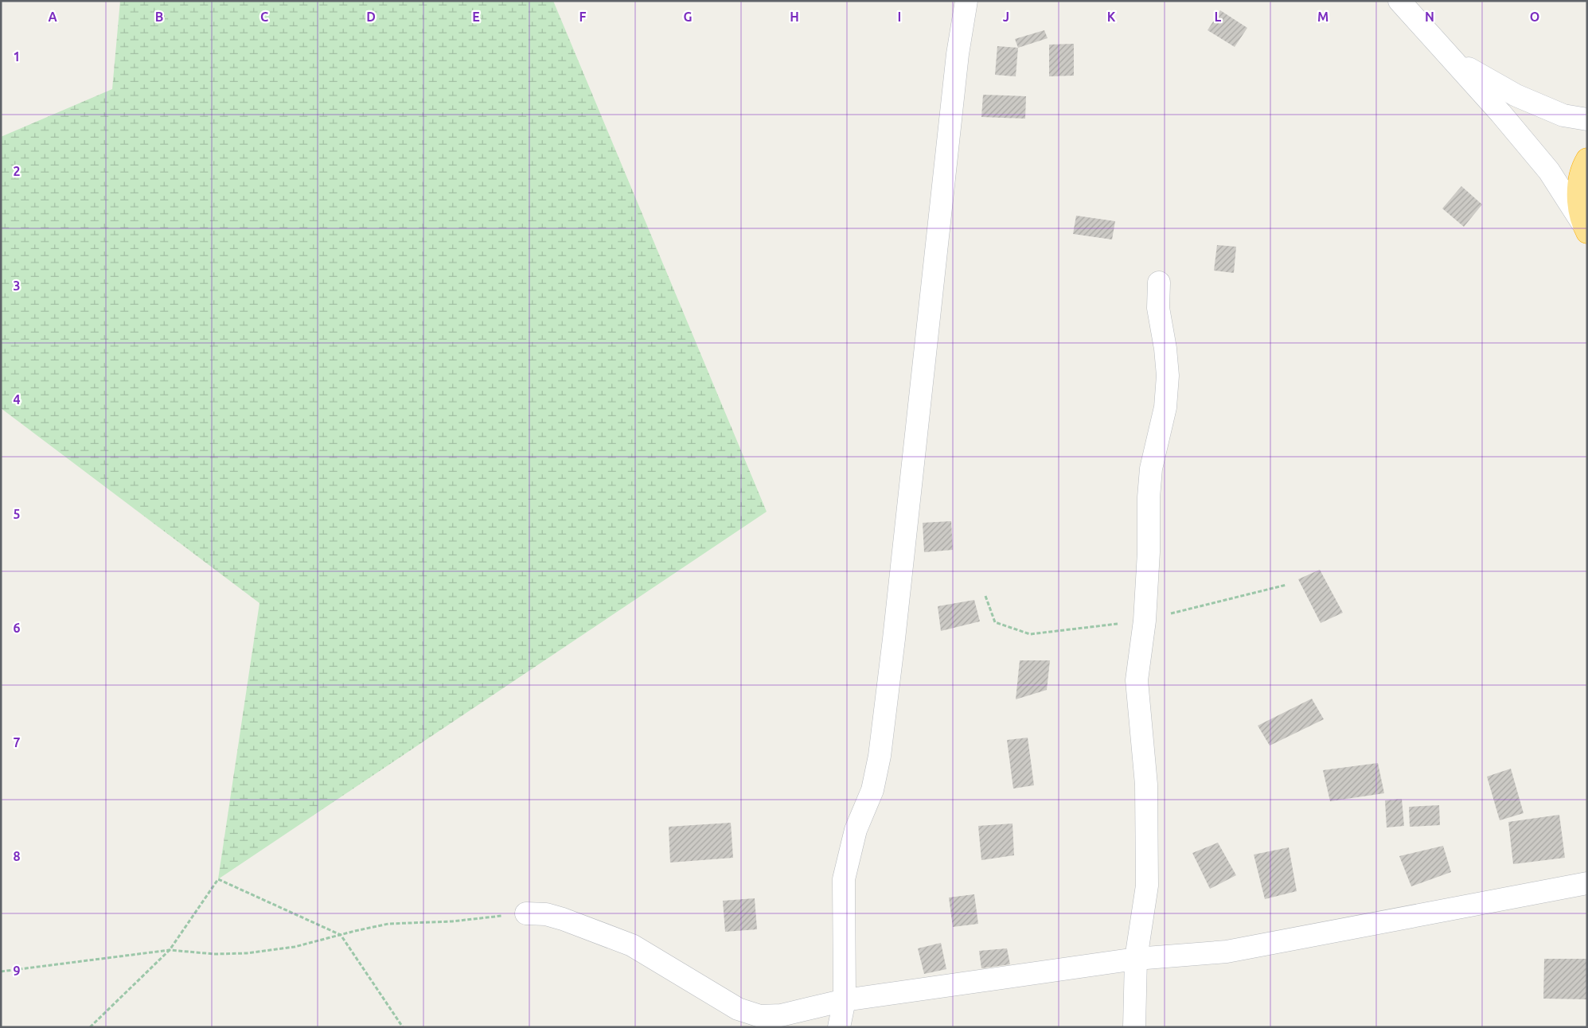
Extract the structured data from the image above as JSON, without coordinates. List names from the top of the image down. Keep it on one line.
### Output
{"grid":{"columns":["A","B","C","D","E","F","G","H","I","J","K","L","M","N","O"],"rows":["1","2","3","4","5","6","7","8","9"]}}
